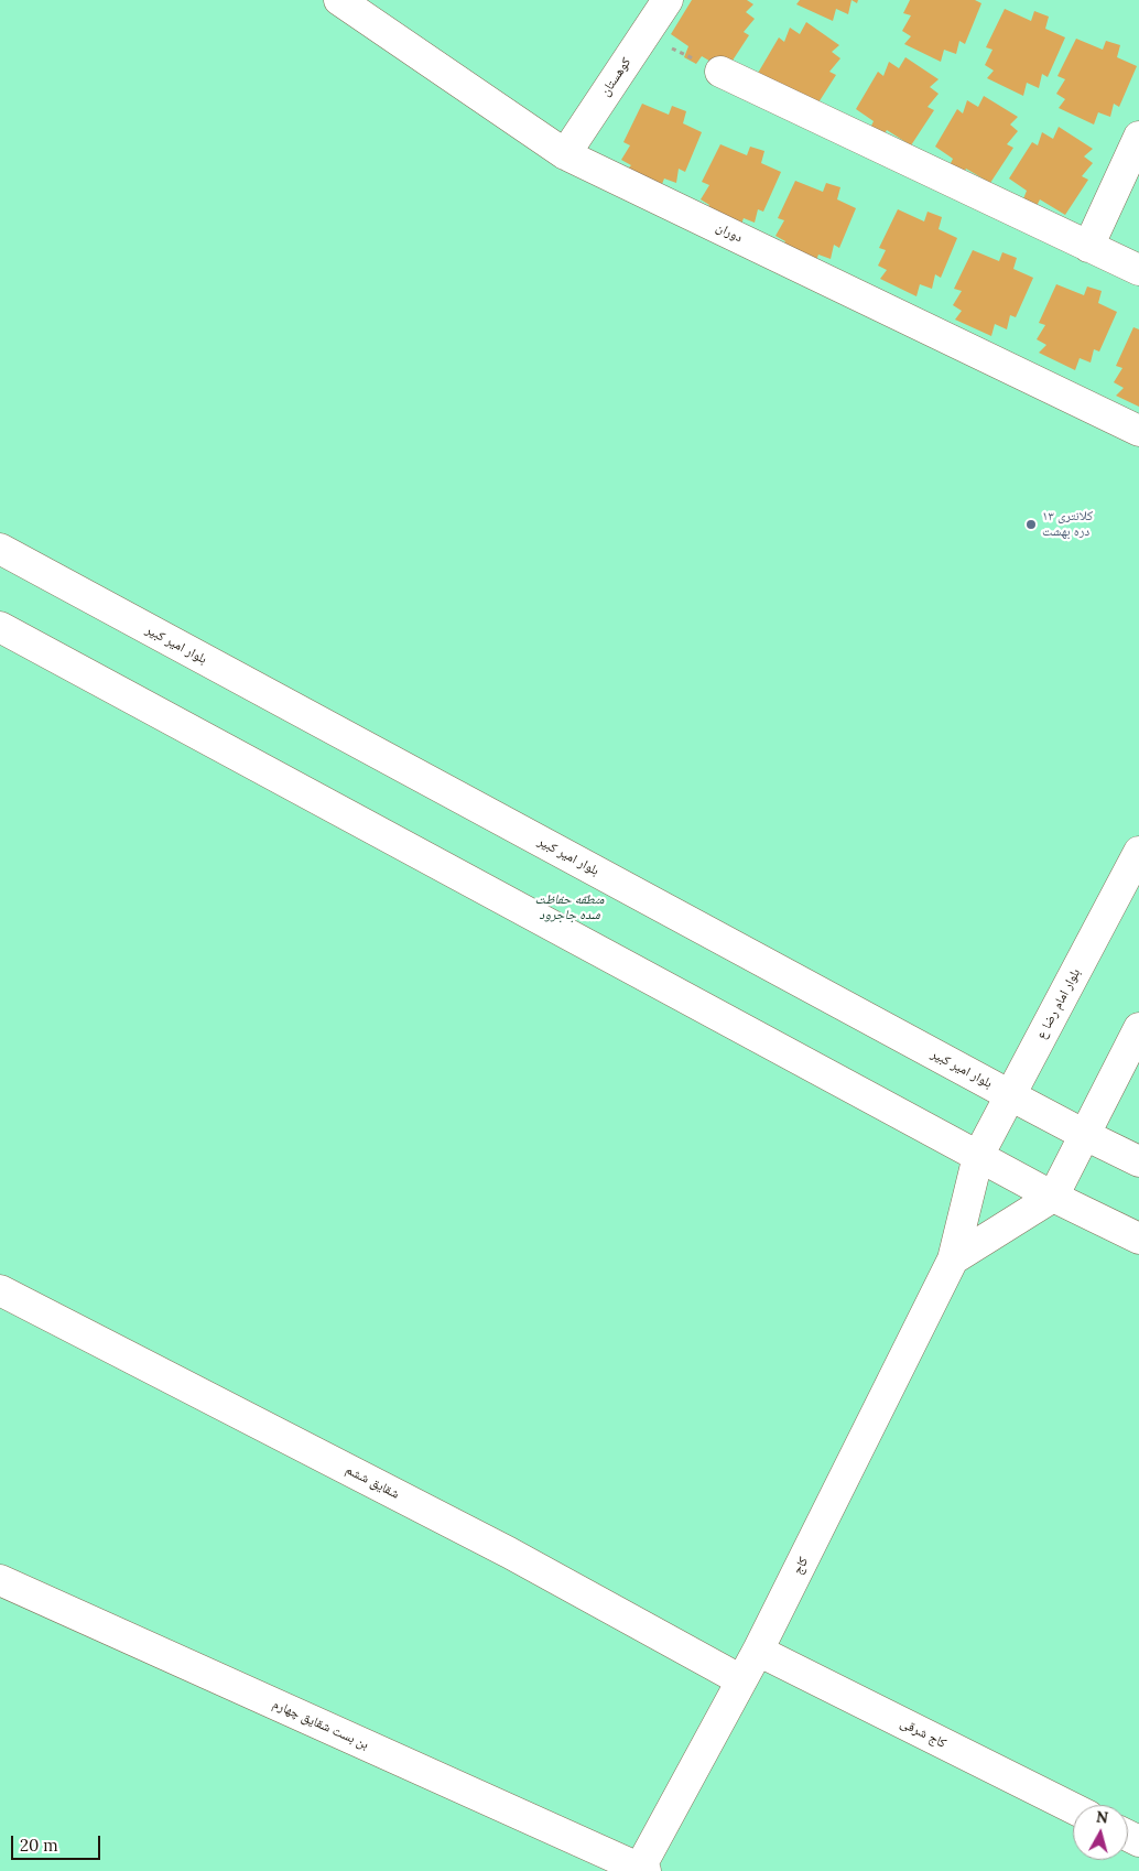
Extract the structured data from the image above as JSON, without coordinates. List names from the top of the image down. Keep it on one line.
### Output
{"streets":{"street":["کوهستان","دوران","بلوار امیر کبیر","بلوار امام رضا ع","شقایق ششم","کاج","بن بست شقایق چهارم","کاج شرقی"]},"crossings":[["کوهستان","دوران"],["بلوار امیر کبیر","بلوار امام رضا ع"],["بلوار امام رضا ع","کاج"],["شقایق ششم","کاج"],["کاج","بن بست شقایق چهارم"],["کاج","کاج شرقی"]],"parks":["منطقه حفاظت شده جاجرود"],"places":["کلانتری ۱۳ دره بهشت"],"scale_bar":"20 m","north":"top"}
